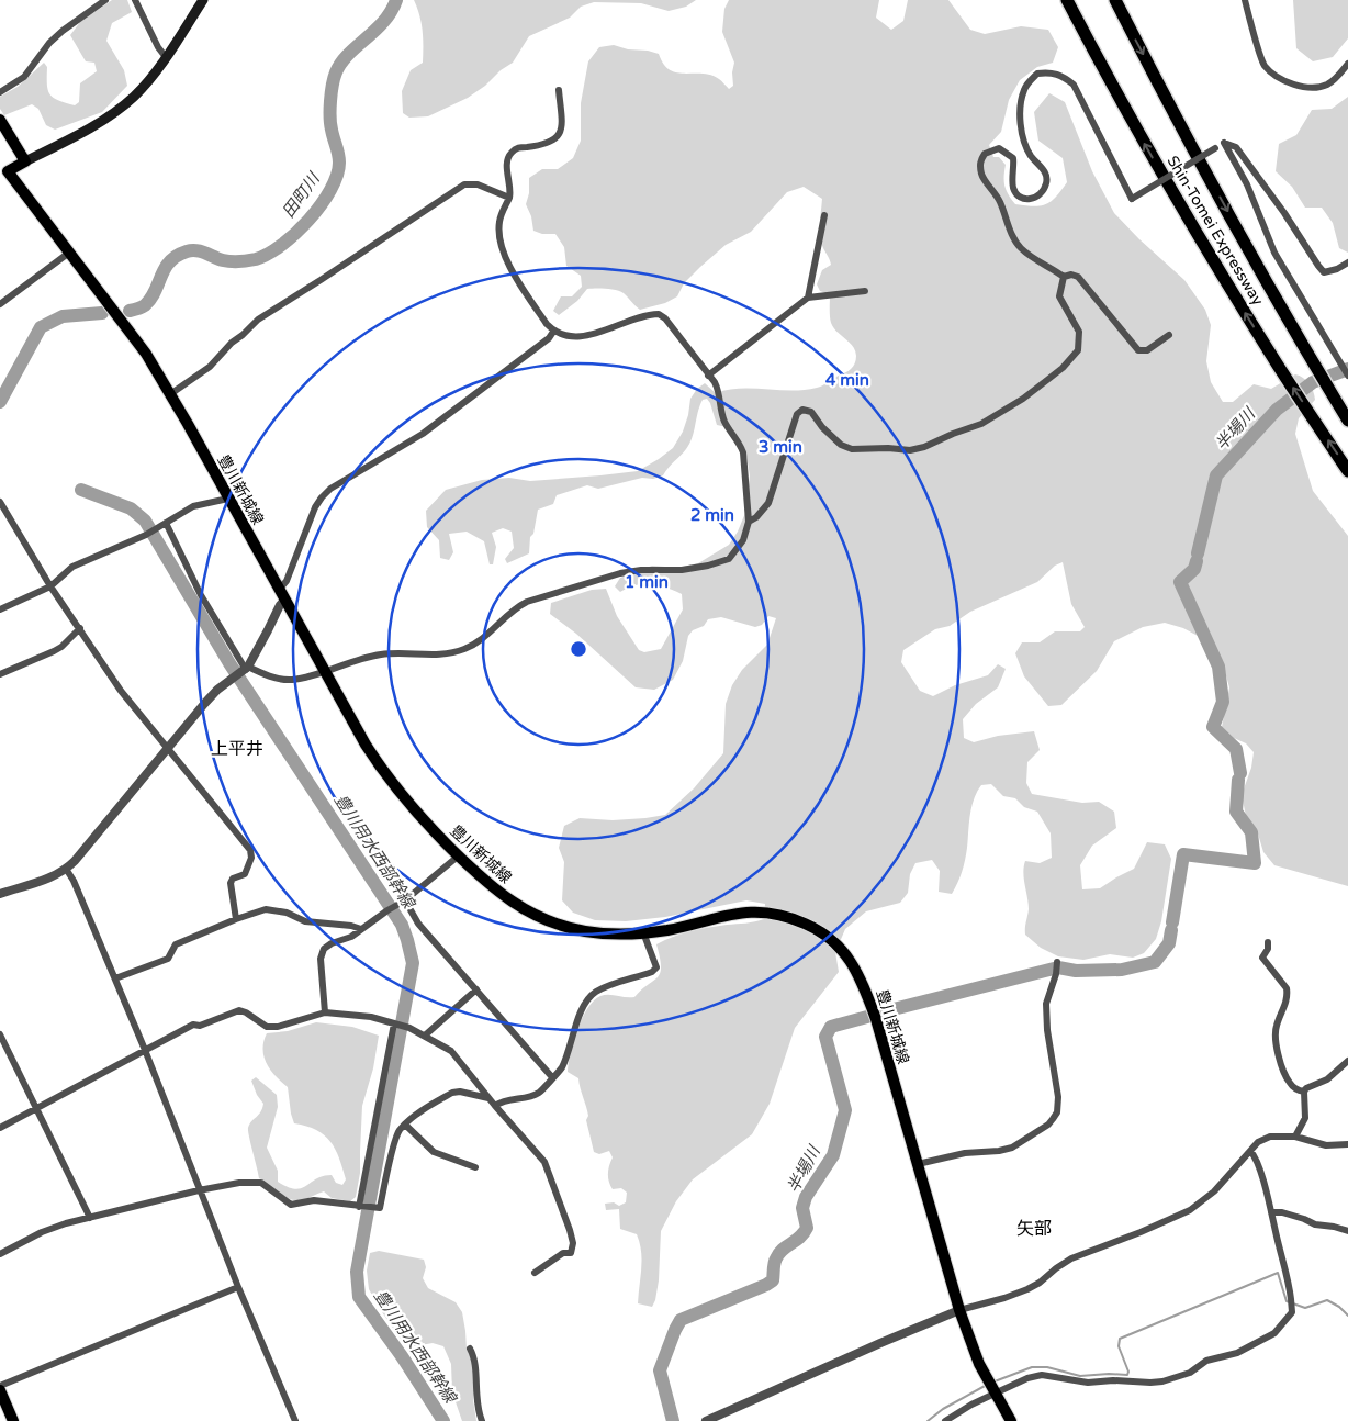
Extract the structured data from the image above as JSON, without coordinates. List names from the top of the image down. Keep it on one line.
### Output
{"streets":{"highway":["Shin-Tomei Expressway"],"main road":["豊川新城線"]},"districts":["上平井","矢部"],"water":["田町川","半場川","豊川用水西部幹線"],"rings":["4 min","3 min","2 min","1 min"]}
